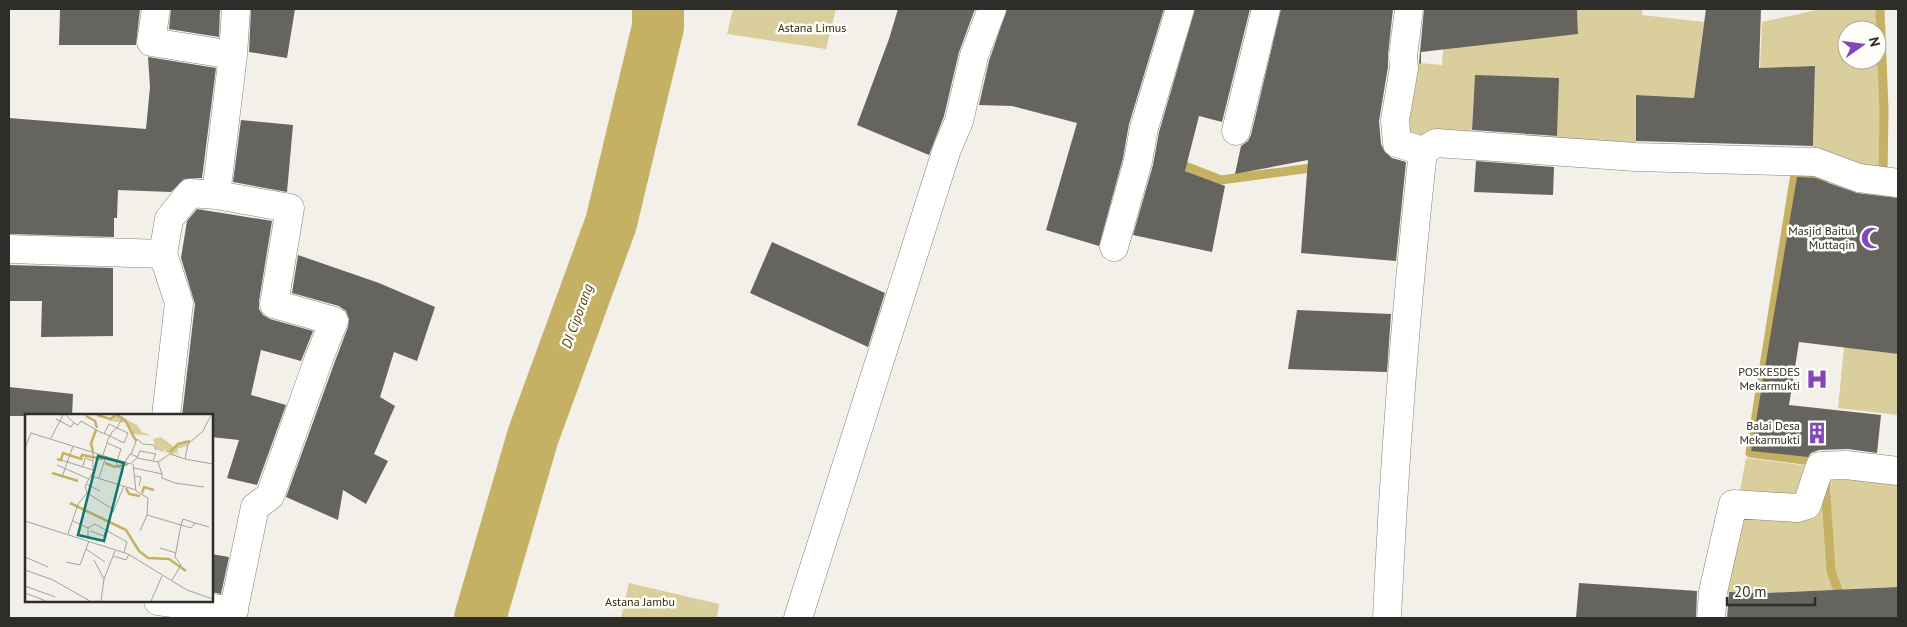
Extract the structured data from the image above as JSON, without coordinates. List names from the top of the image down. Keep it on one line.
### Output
{"water":["DI Ciporang"],"parks":["Astana Limus","Astana Jambu"],"places":{"mosque":["Masjid Baitul Muttaqin"],"hospital":["POSKESDES Mekarmukti"],"building":["Balai Desa Mekarmukti"]},"scale_bar":"20 m","north":"right"}
